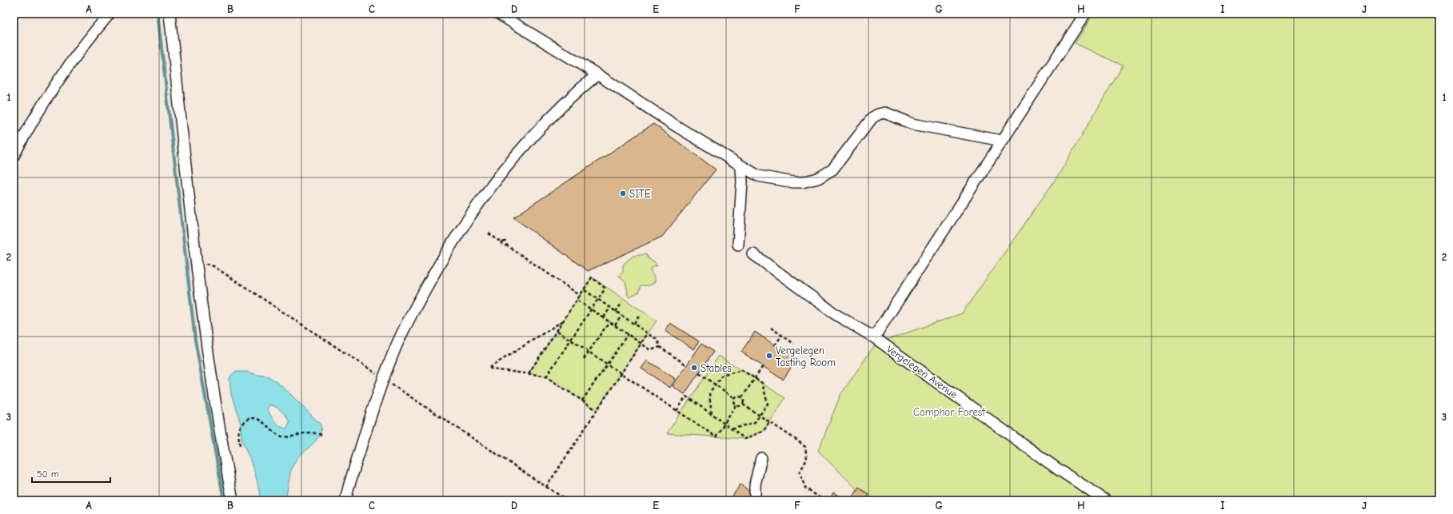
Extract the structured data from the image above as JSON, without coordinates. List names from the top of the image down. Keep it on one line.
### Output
{"streets":{"street":["Vergelegen Avenue"]},"parks":["Camphor Forest"],"places":["SITE","Vergelegen Tasting Room","Stables"],"scale_bar":"50 m","grid":{"columns":["A","B","C","D","E","F","G","H","I","J"],"rows":["1","2","3"]}}
